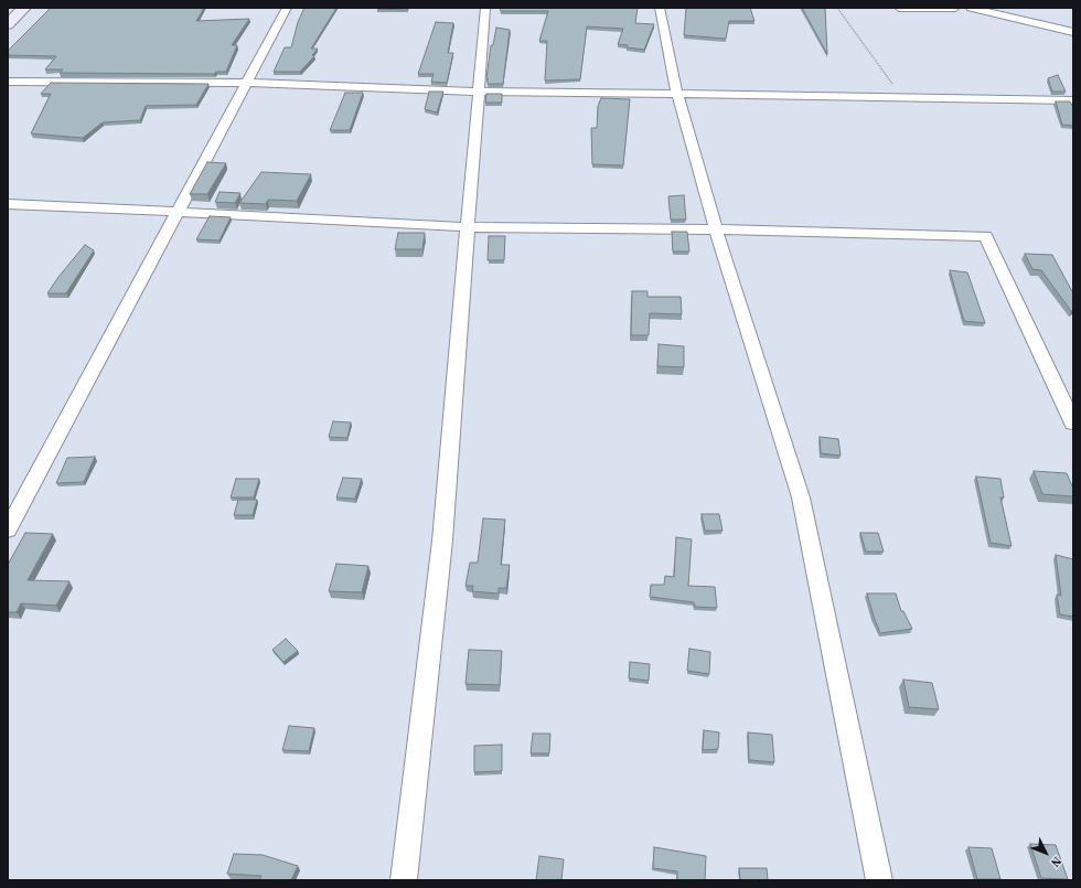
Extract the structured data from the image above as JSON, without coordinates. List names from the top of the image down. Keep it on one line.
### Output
{"north":"bottom right"}
